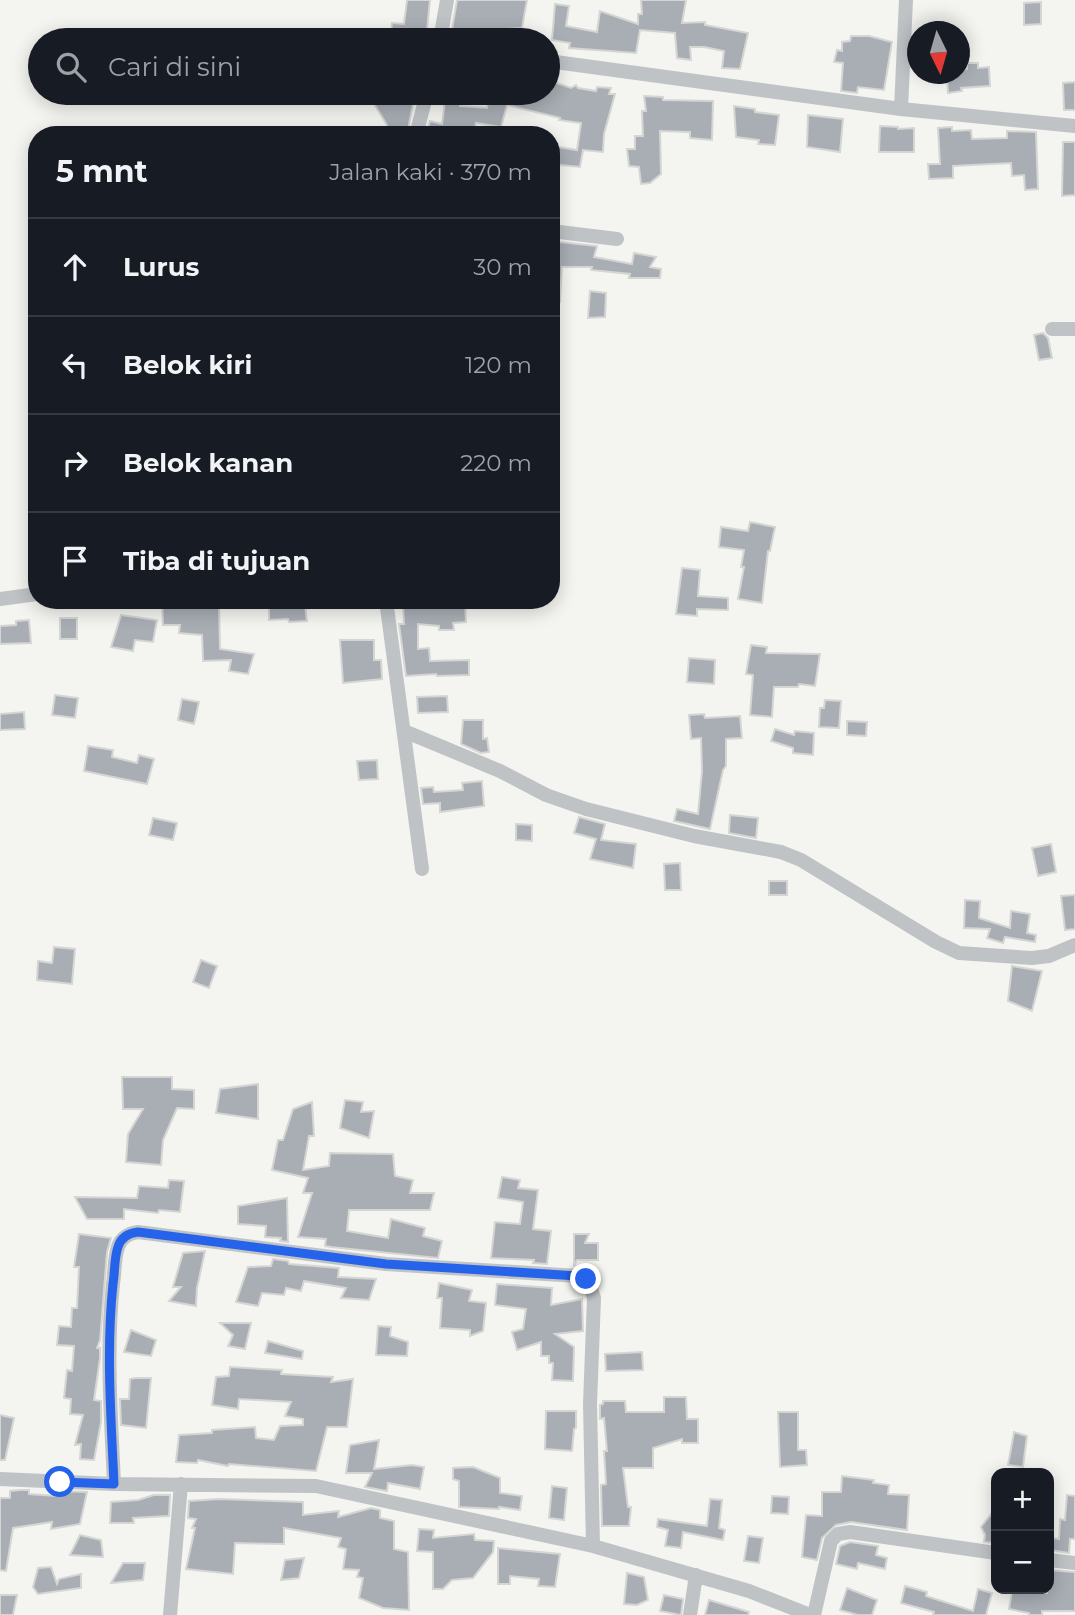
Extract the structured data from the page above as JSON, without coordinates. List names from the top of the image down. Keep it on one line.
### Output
{"north":"bottom","page":{"search":"Cari di sini","heading":["5 mnt","Jalan kaki · 370 m"],"list":[["Lurus","30 m"],["Belok kiri","120 m"],["Belok kanan","220 m"],"Tiba di tujuan"],"map_buttons":["+","−"]}}
